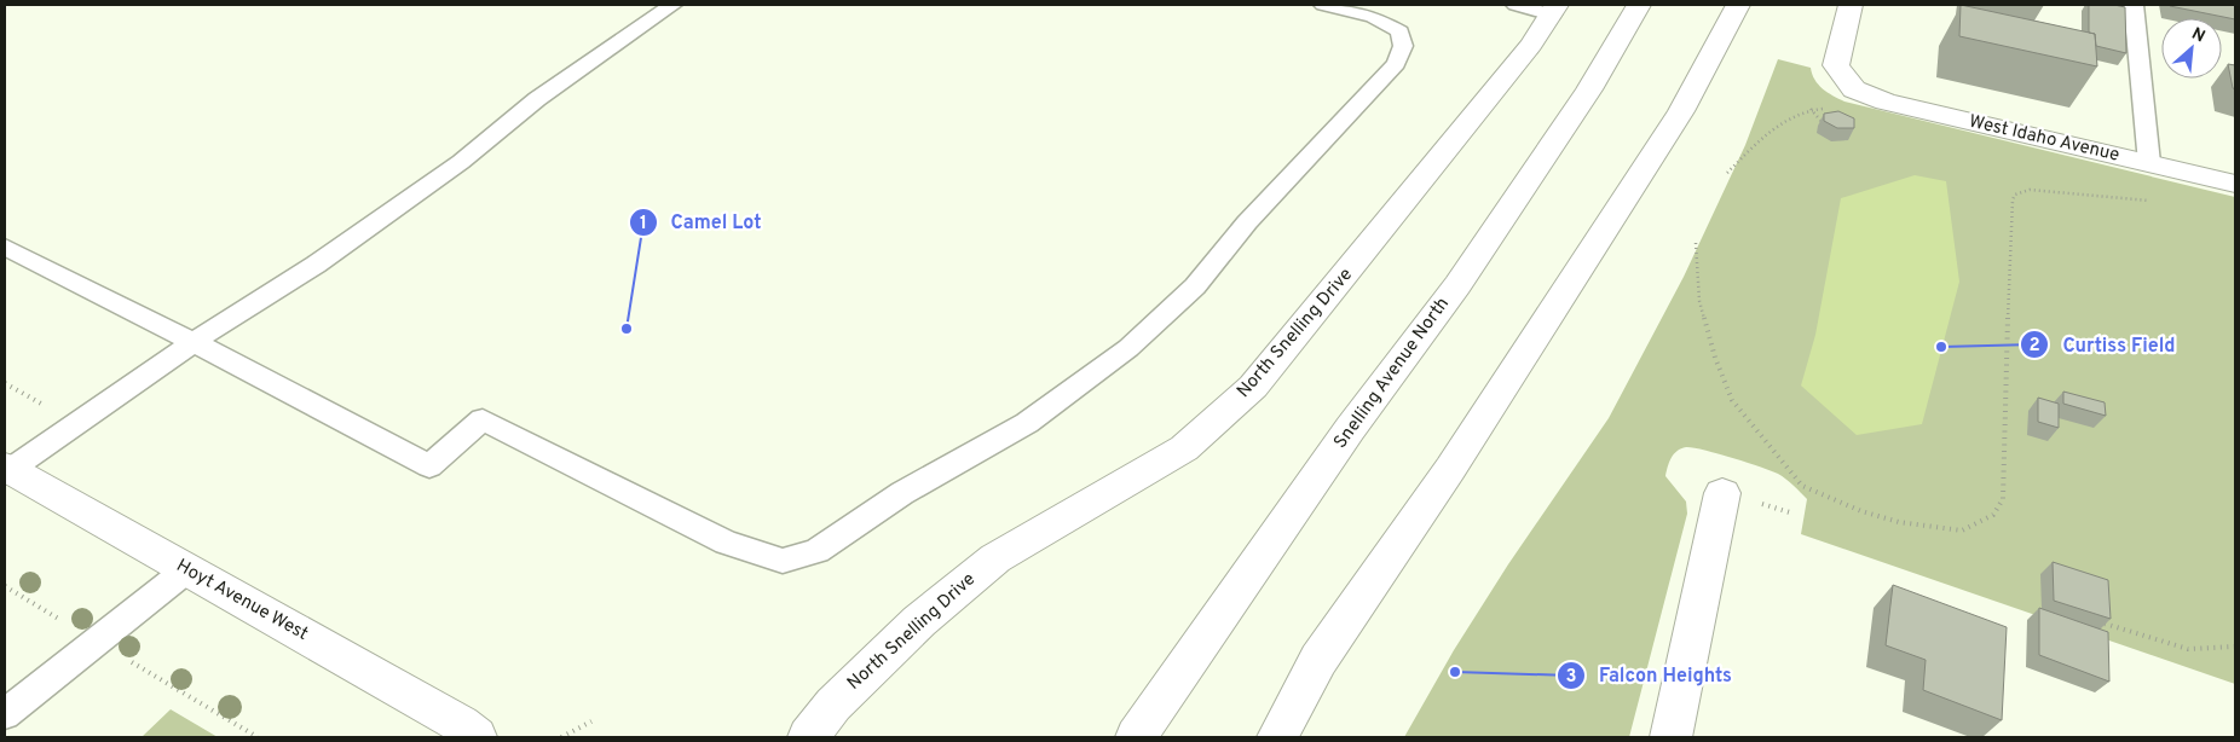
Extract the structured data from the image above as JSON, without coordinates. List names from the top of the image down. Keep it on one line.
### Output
{"streets":{"street":["West Idaho Avenue","North Snelling Drive","Snelling Avenue North","Hoyt Avenue West"]},"places":["Camel Lot","Curtiss Field","Falcon Heights"],"north":"top right"}
